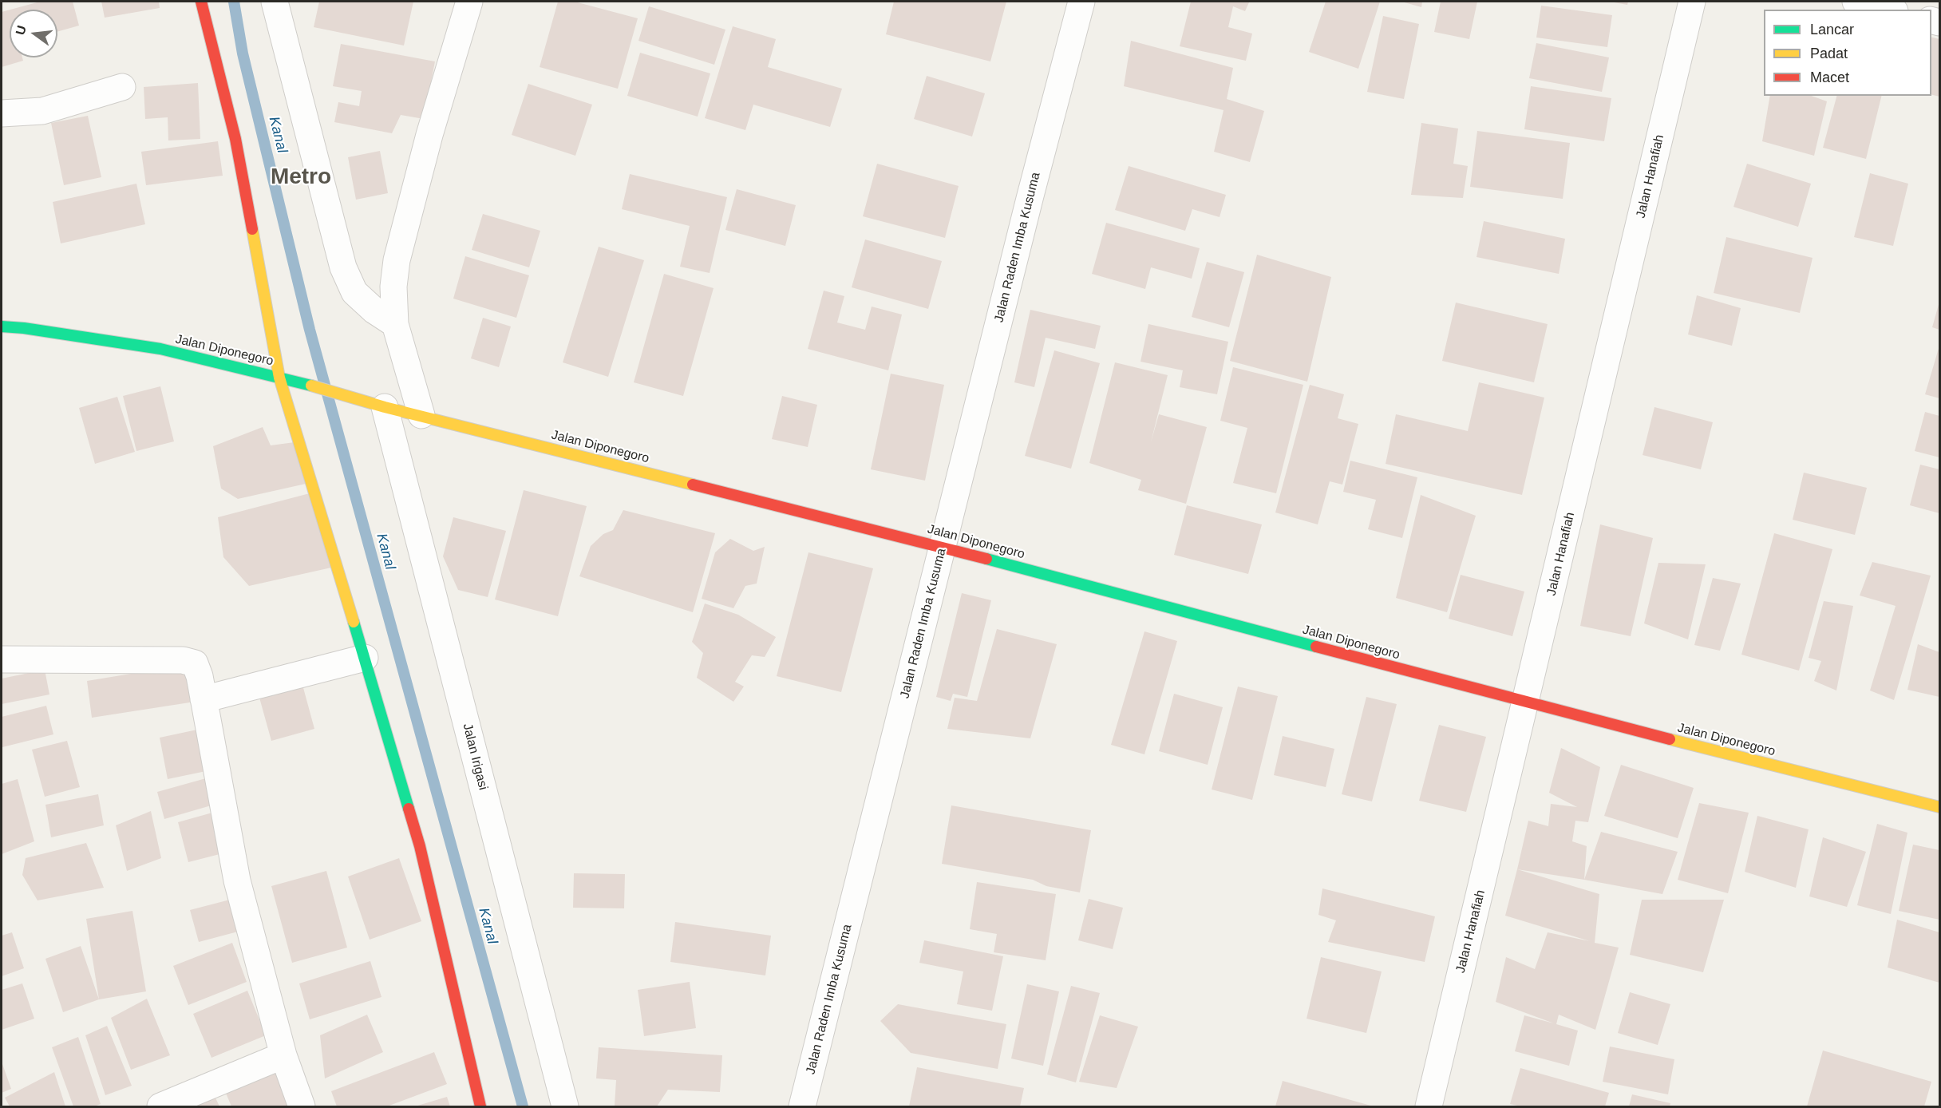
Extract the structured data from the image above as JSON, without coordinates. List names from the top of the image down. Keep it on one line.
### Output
{"streets":{"street":["Jalan Hanafiah","Jalan Raden Imba Kusuma","Jalan Diponegoro","Jalan Irigasi"]},"crossings":[["Jalan Hanafiah","Jalan Diponegoro"],["Jalan Raden Imba Kusuma","Jalan Diponegoro"],["Jalan Diponegoro","Jalan Irigasi"]],"districts":["Metro"],"water":["Kanal"],"legend":["Lancar","Padat","Macet"],"north":"left"}
